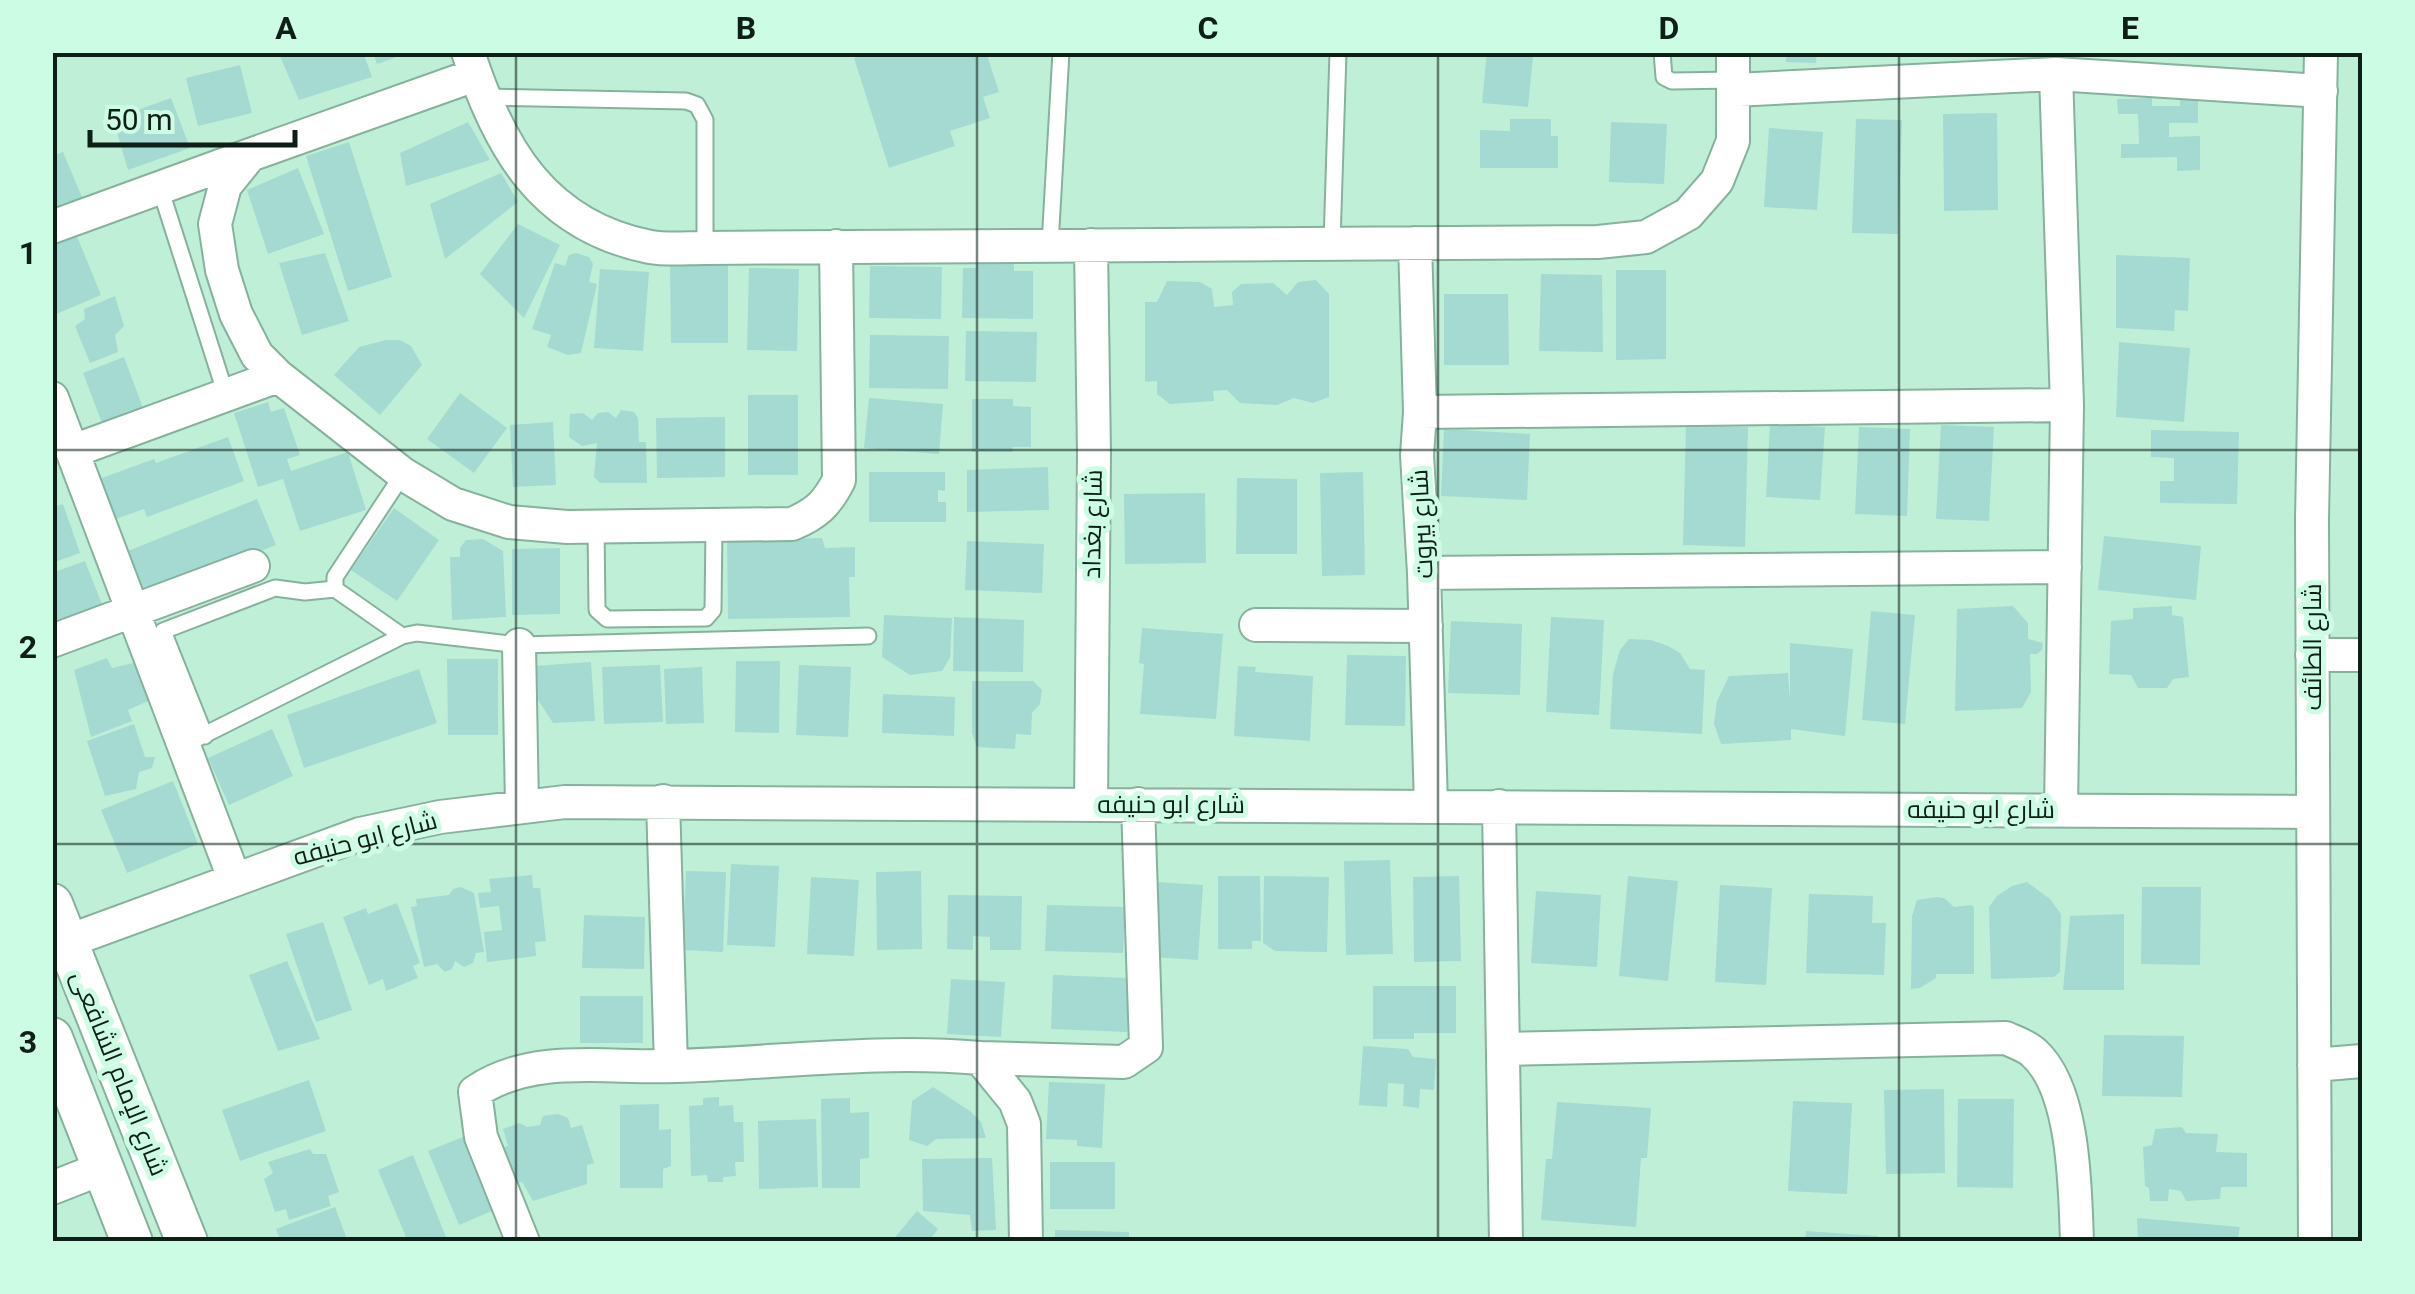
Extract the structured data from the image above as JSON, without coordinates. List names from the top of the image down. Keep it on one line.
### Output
{"streets":{"street":["شارع بغداد","شارع بيروت","شارع الطائف","شارع ابو حنيفه","شارع الإمام الشافعى"]},"crossings":[["شارع بغداد","شارع ابو حنيفه"],["شارع بيروت","شارع ابو حنيفه"],["شارع الطائف","شارع ابو حنيفه"],["شارع ابو حنيفه","شارع الإمام الشافعى"]],"scale_bar":"50 m","grid":{"columns":["A","B","C","D","E"],"rows":["1","2","3"]}}
